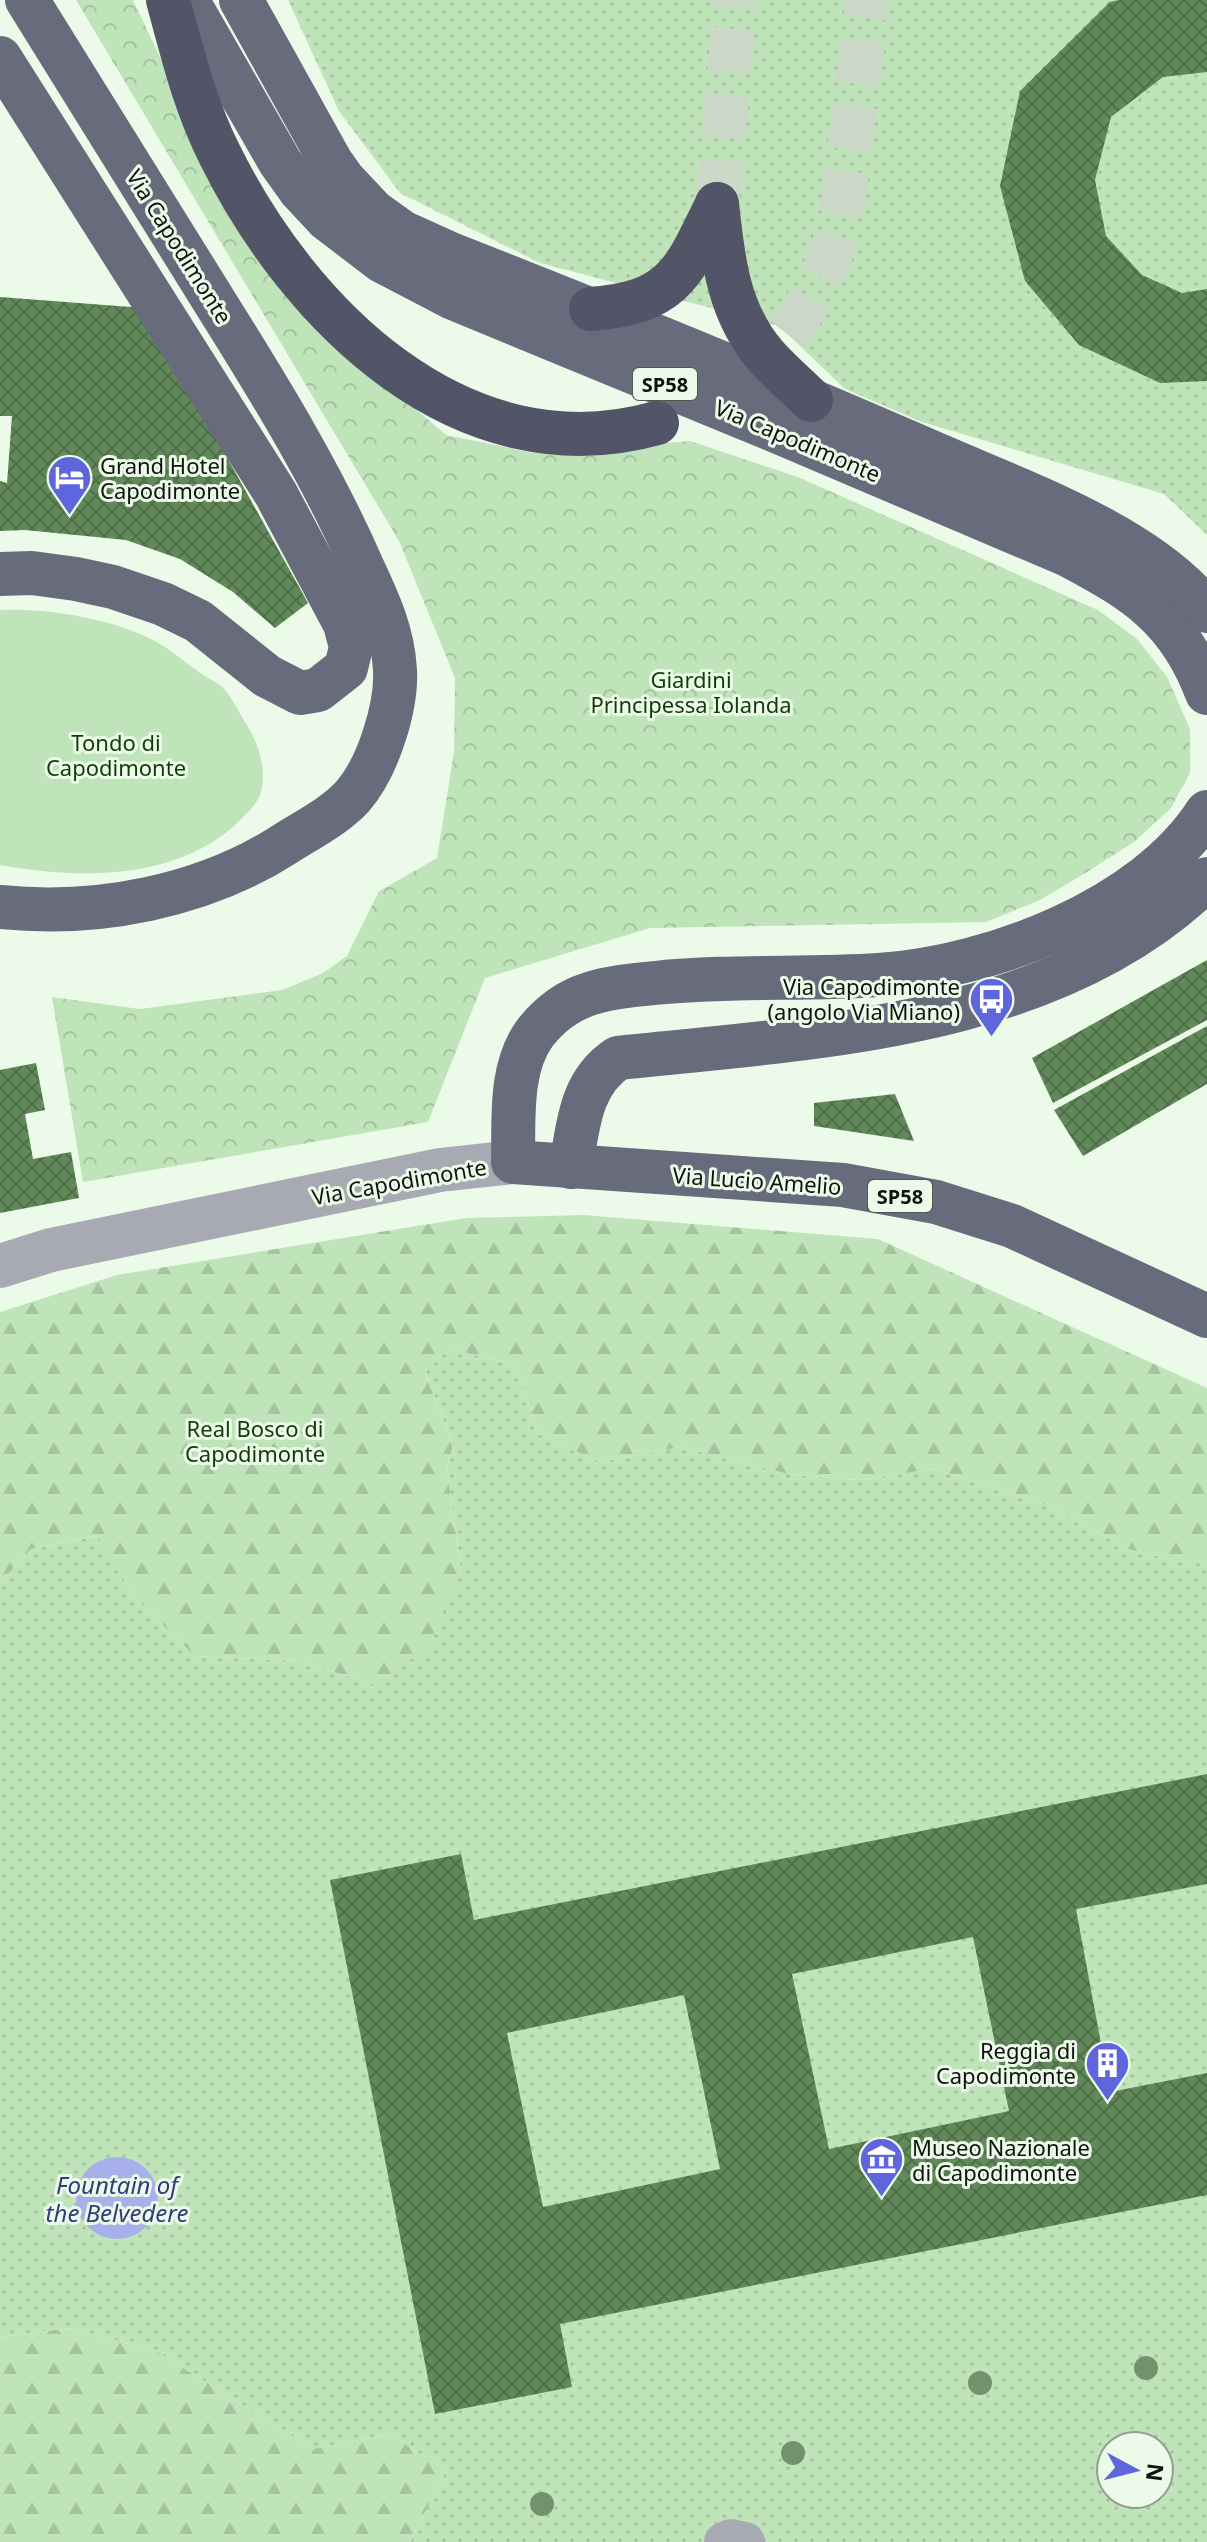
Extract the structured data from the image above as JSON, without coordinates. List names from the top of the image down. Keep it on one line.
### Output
{"streets":{"main road":["Via Capodimonte","SP58","Via Lucio Amelio"]},"crossings":[["Via Capodimonte","SP58"],["SP58","Via Lucio Amelio"]],"water":["Fountain of the Belvedere"],"parks":["Giardini Principessa Iolanda","Tondo di Capodimonte","Real Bosco di Capodimonte"],"places":{"hotel":["Grand Hotel Capodimonte"],"bus stop":["Via Capodimonte (angolo Via Miano)"],"building":["Reggia di Capodimonte"],"museum":["Museo Nazionale di Capodimonte"]},"north":"right"}
